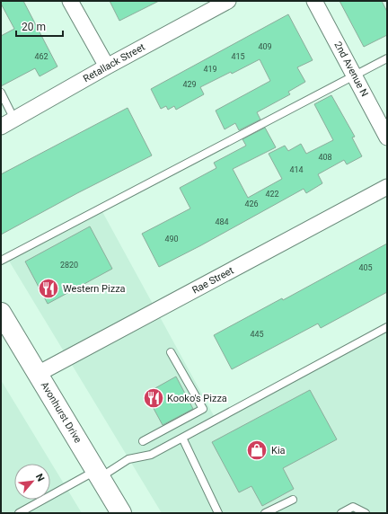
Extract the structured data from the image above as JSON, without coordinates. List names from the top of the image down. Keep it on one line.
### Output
{"streets":{"street":["Retallack Street","2nd Avenue N","Rae Street","Avonhurst Drive"]},"crossings":[["Rae Street","Avonhurst Drive"]],"places":{"restaurant":["Western Pizza","Kooko's Pizza"],"shop":["Kia"]},"house_numbers":["409","462","415","419","429","408","414","422","426","484","490","2820","405","445"],"scale_bar":"20 m","north":"top right"}
